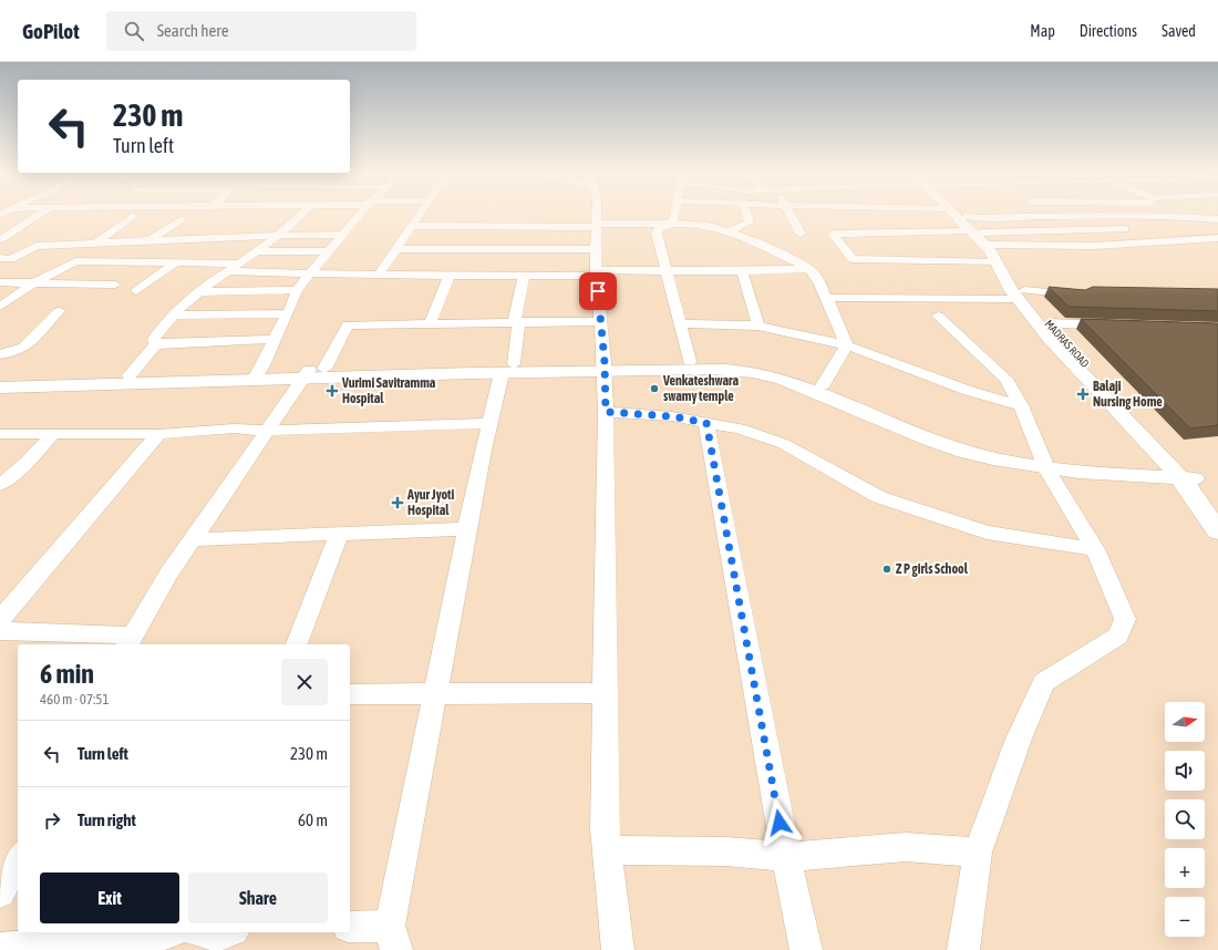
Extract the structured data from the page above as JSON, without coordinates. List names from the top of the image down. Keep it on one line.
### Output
{"streets":{"main road":["MADRAS ROAD"]},"places":{"other":["Venkateshwara swamy temple","Z P girls School"],"health":["Vurimi Savitramma Hospital","Balaji Nursing Home","Ayur Jyoti Hospital"]},"north":"right","page":{"header":"GoPilot","search":"Search here","nav":["Map","Directions","Saved"],"turn":["230 m","Turn left"],"heading":["6 min","460 m · 07:51"],"map_buttons":["+","−"],"list":[{"name":"Turn left","value":"230 m"},{"name":"Turn right","value":"60 m"}],"buttons":["Exit","Share"]}}
